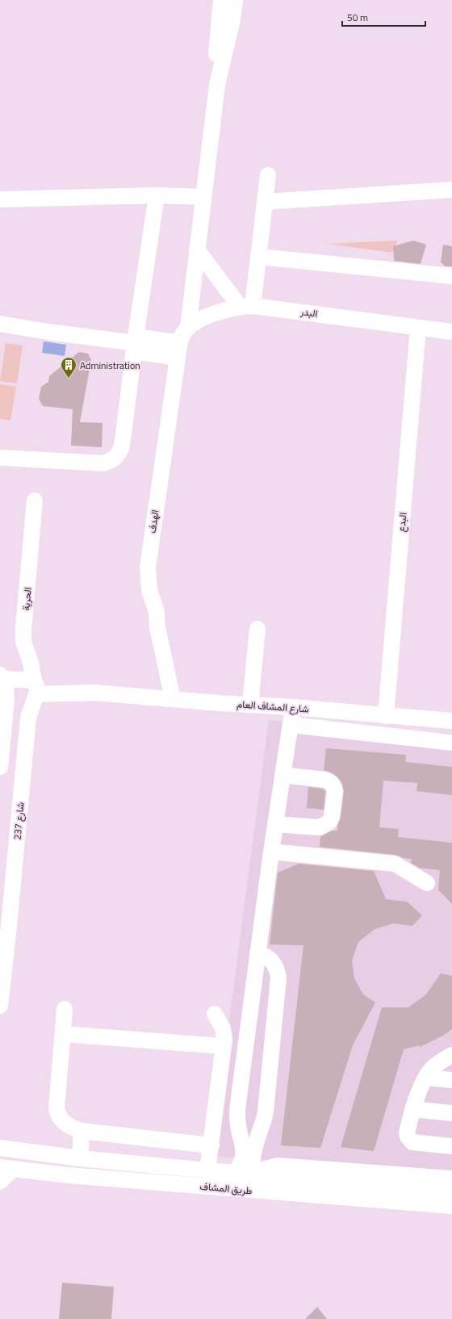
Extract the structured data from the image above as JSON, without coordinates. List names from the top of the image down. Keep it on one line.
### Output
{"streets":{"street":["البدر","الهدف","البدع","الحرية","شارع المشاف العام","شارع 237","طريق المشاف"]},"crossings":[["البدر","البدع"],["الهدف","شارع المشاف العام"],["البدع","شارع المشاف العام"],["الحرية","شارع المشاف العام"],["الحرية","شارع 237"],["شارع المشاف العام","شارع 237"]],"places":{"building":["Administration"]},"scale_bar":"50 m"}
